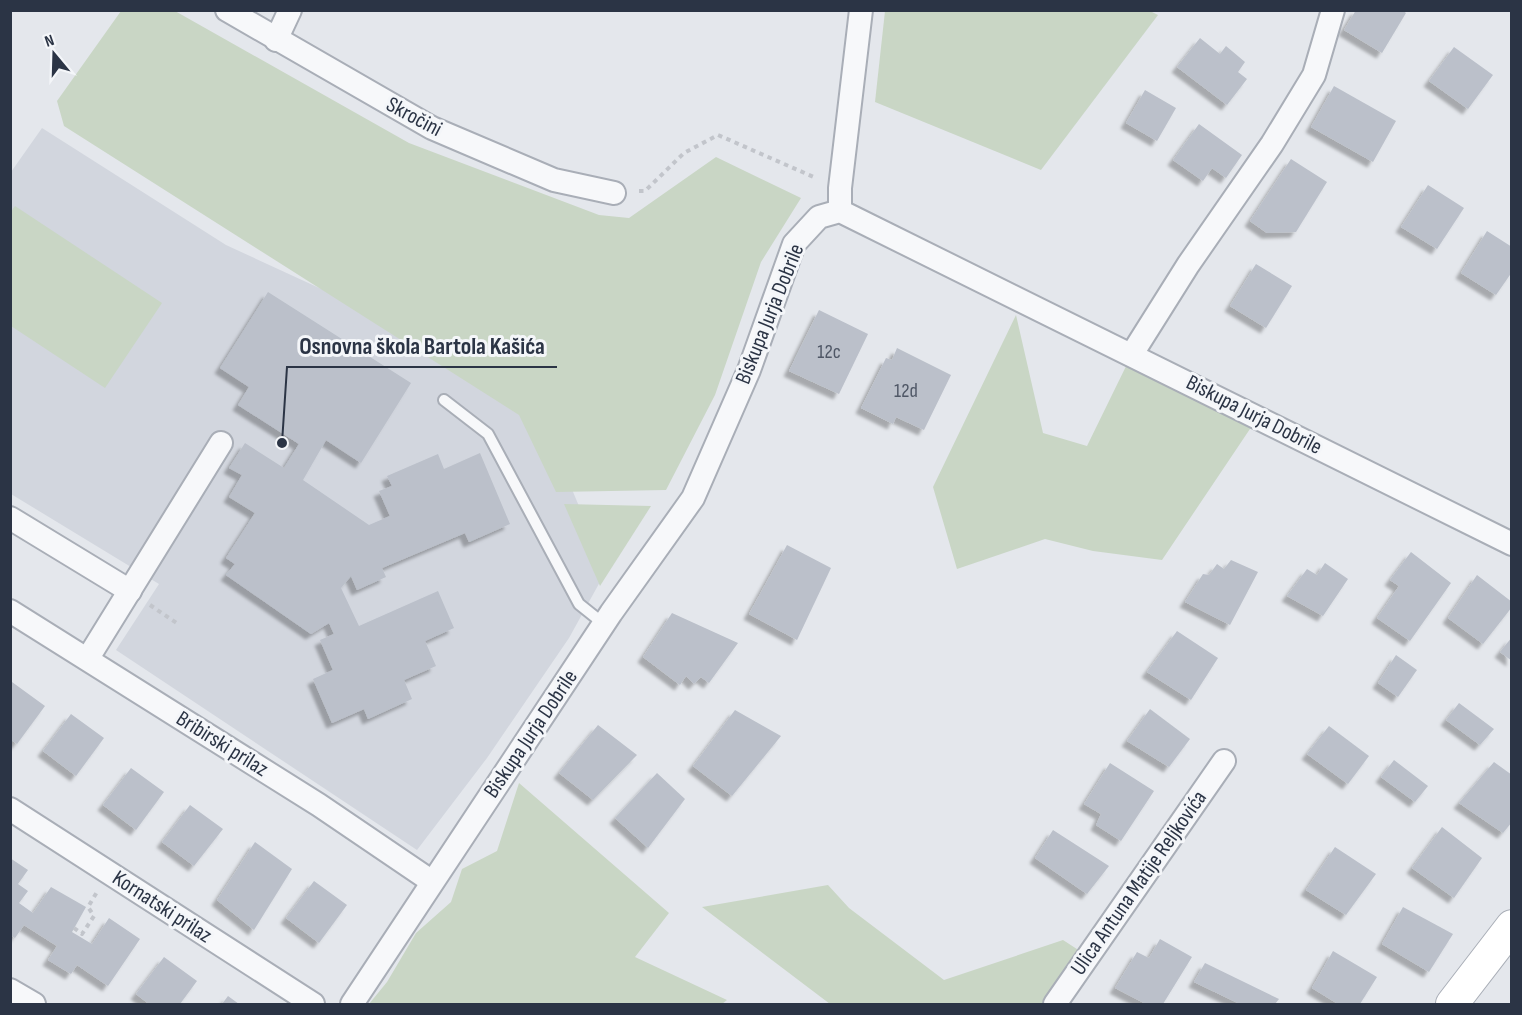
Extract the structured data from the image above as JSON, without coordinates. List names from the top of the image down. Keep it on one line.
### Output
{"streets":{"street":["Skročini","Biskupa Jurja Dobrile","Bribirski prilaz","Ulica Antuna Matije Reljkovića","Kornatski prilaz"]},"crossings":[["Biskupa Jurja Dobrile","Bribirski prilaz"]],"places":["Osnovna škola Bartola Kašića"],"house_numbers":["12c","12d"],"north":"top"}
